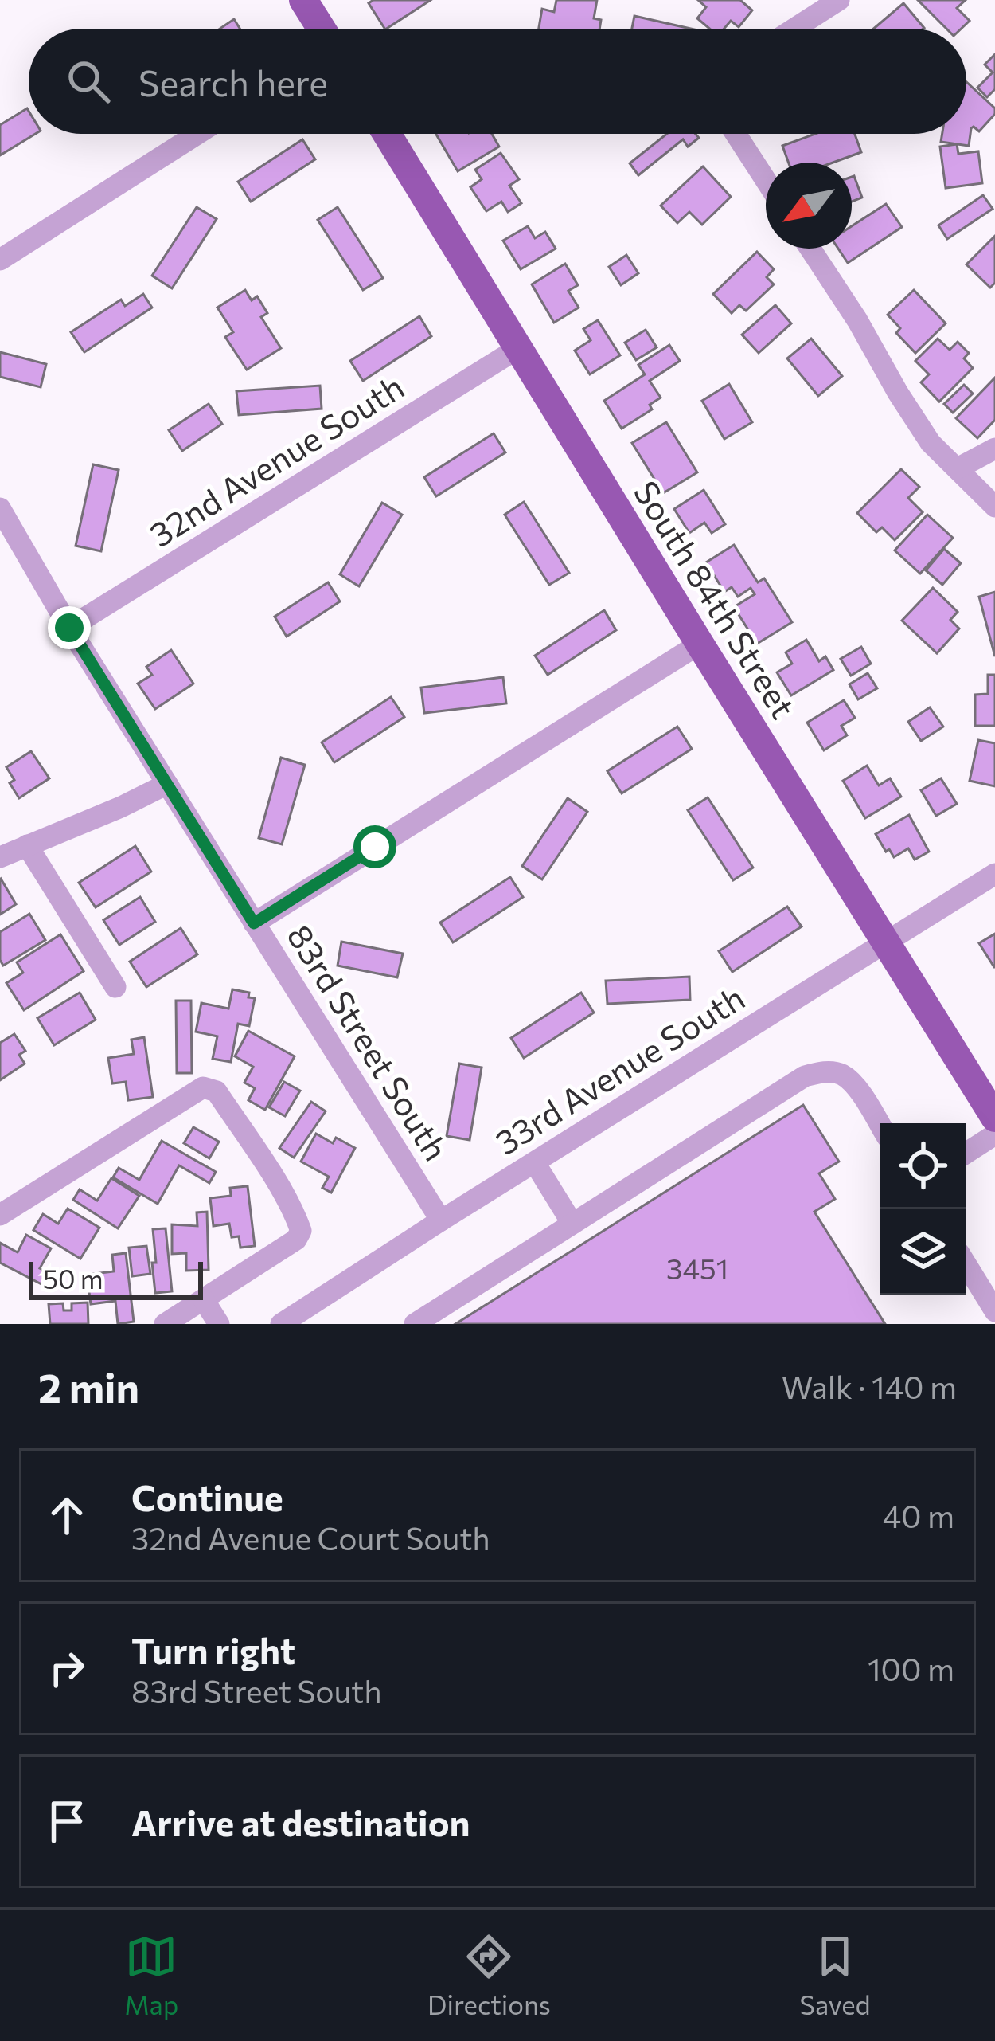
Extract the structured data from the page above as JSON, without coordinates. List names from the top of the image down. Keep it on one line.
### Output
{"streets":{"main road":["South 84th Street"],"street":["32nd Avenue South","83rd Street South","33rd Avenue South"]},"crossings":[["32nd Avenue South","South 84th Street"],["32nd Avenue South","83rd Street South"],["South 84th Street","33rd Avenue South"],["83rd Street South","33rd Avenue South"]],"house_numbers":["3451"],"scale_bar":"50 m","north":"bottom left","page":{"search":"Search here","scale":"50 m","heading":["2 min","Walk · 140 m"],"list":[["Continue","32nd Avenue Court South","40 m"],["Turn right","83rd Street South","100 m"],"Arrive at destination"],"nav":["Map","Directions","Saved"]}}
